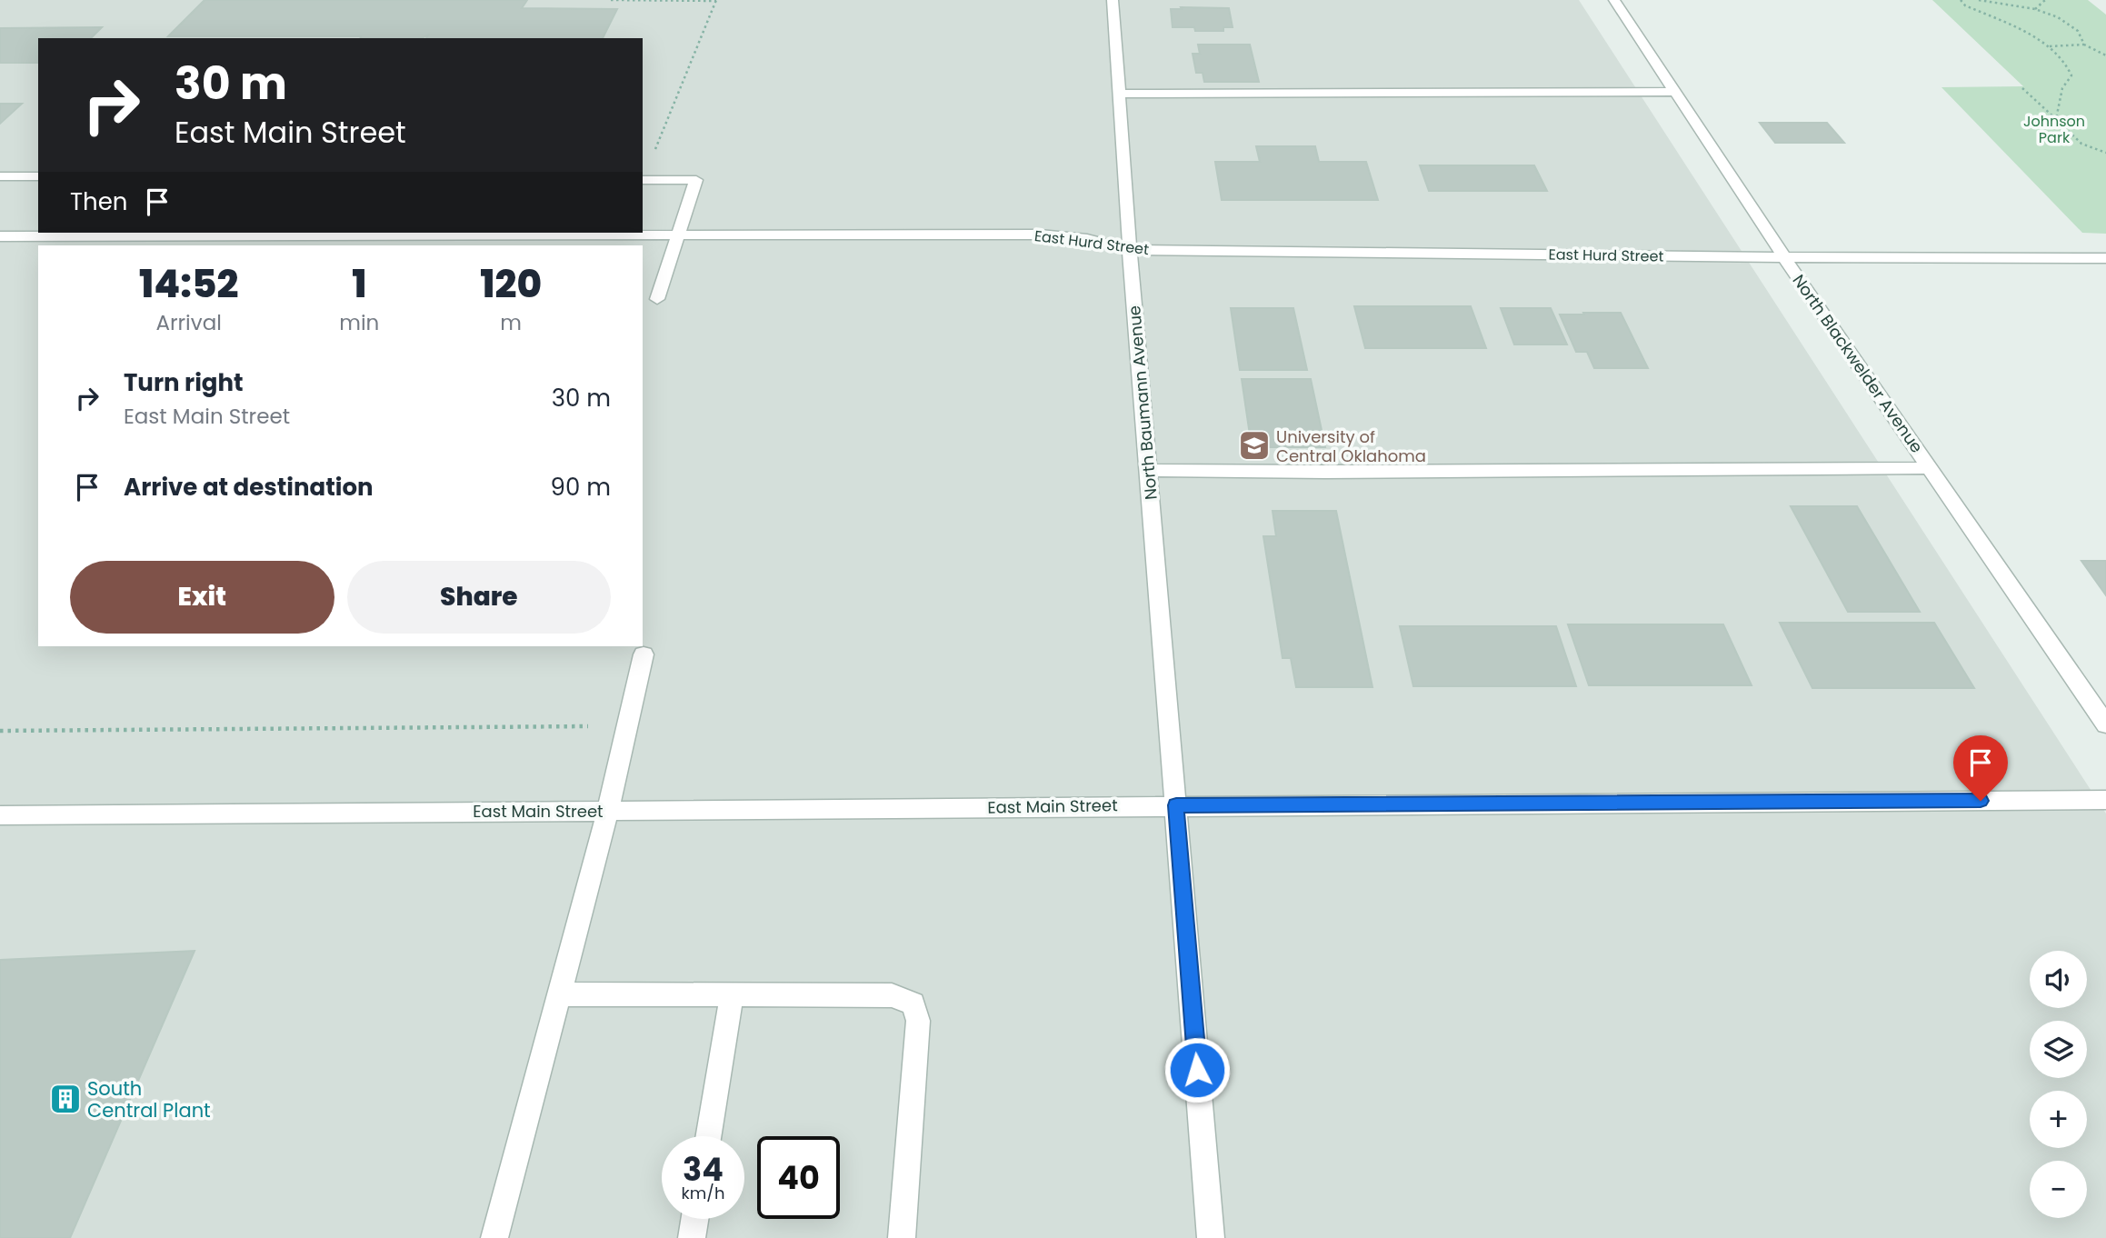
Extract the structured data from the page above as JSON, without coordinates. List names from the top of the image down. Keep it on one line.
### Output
{"streets":{"street":["East Hurd Street","North Blackwelder Avenue","North Baumann Avenue","East Main Street"]},"crossings":[["East Hurd Street","North Blackwelder Avenue"],["East Hurd Street","North Baumann Avenue"],["North Baumann Avenue","East Main Street"]],"parks":["Johnson Park"],"places":{"school or university":["University of Central Oklahoma"],"building":["South Central Plant"]},"page":{"turn":["30 m","East Main Street"],"then":"Then","eta":["14:52","Arrival","1","min","120","m"],"list":[{"name":"Turn right","note":"East Main Street","value":"30 m"},{"name":"Arrive at destination","value":"90 m"}],"buttons":["Exit","Share"],"map_buttons":["+","−"],"speed":"34 km/h","limit":"40"}}
